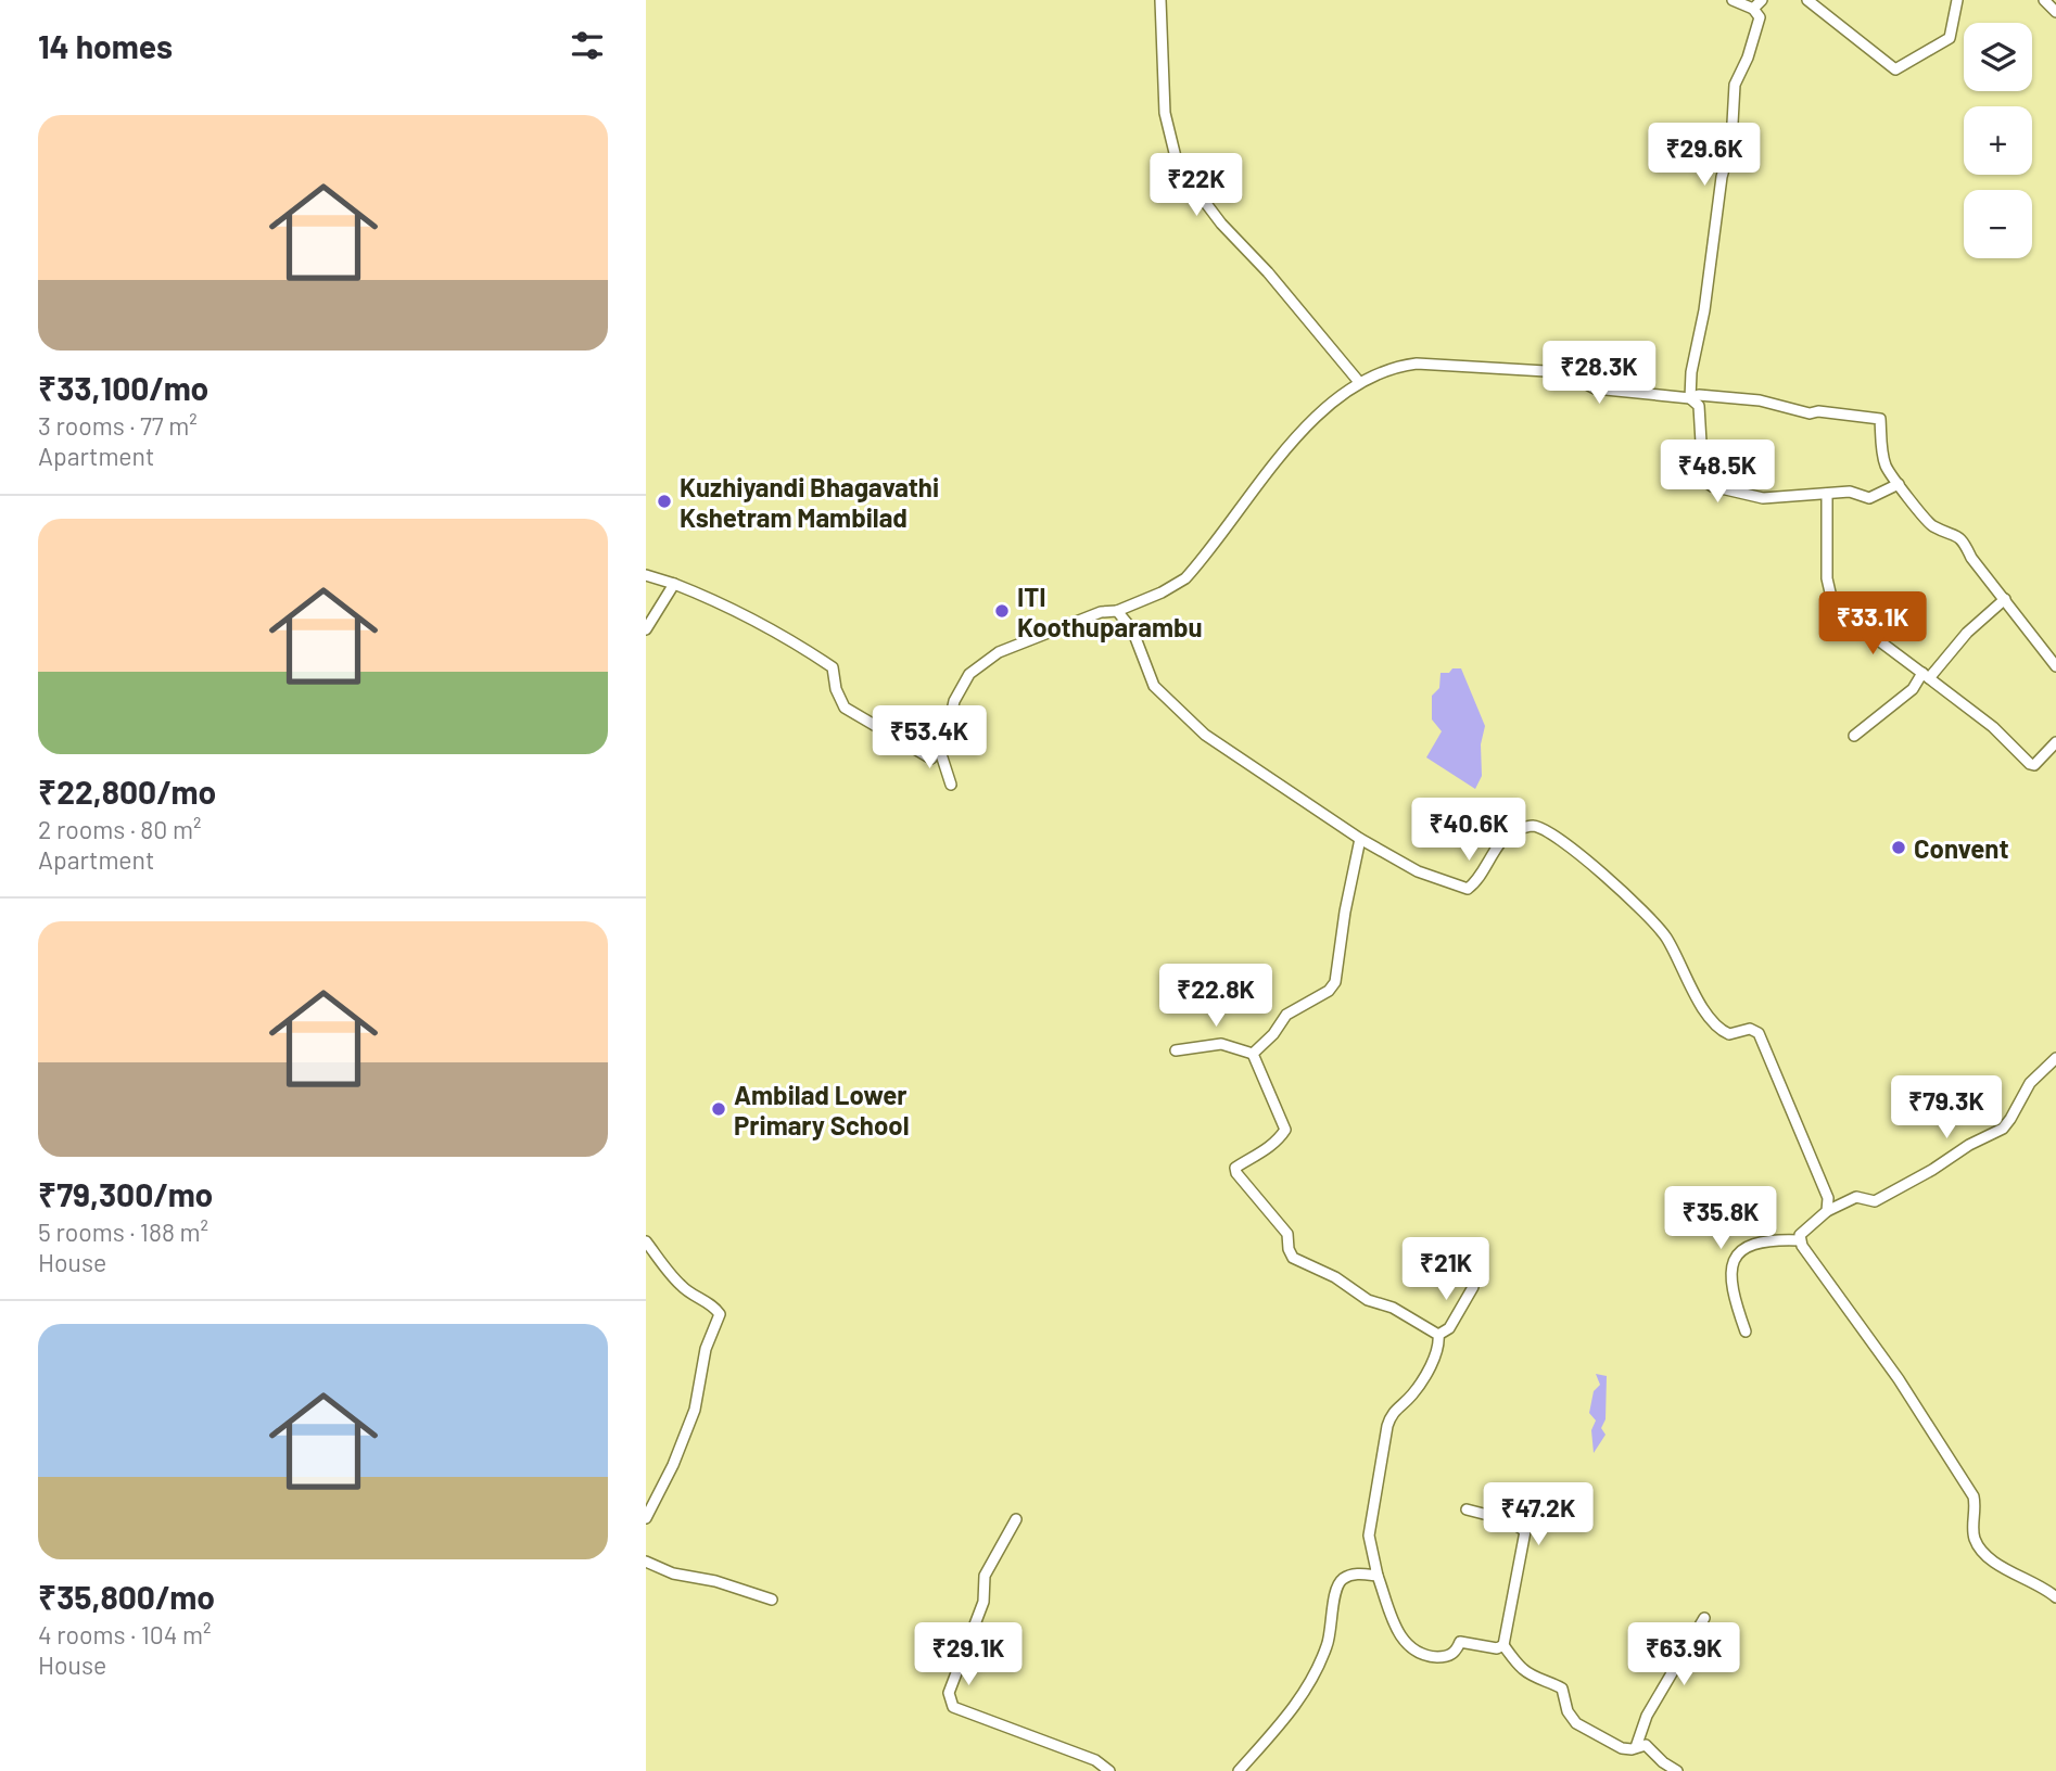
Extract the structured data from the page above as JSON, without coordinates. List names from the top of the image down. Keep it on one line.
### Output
{"places":["Kuzhiyandi Bhagavathi Kshetram Mambilad","ITI Koothuparambu","Convent","Ambilad Lower Primary School"],"page":{"heading":"14 homes","map_buttons":["+","−"],"list":[{"name":"₹33,100/mo","note":"3 rooms · 77 m² · Apartment"},{"name":"₹22,800/mo","note":"2 rooms · 80 m² · Apartment"},{"name":"₹79,300/mo","note":"5 rooms · 188 m² · House"},{"name":"₹35,800/mo","note":"4 rooms · 104 m² · House"}],"price":["₹29.6K","₹22K","₹28.3K","₹48.5K","₹33.1K","₹53.4K","₹40.6K","₹22.8K","₹79.3K","₹35.8K","₹21K","₹47.2K","₹29.1K","₹63.9K"]}}
